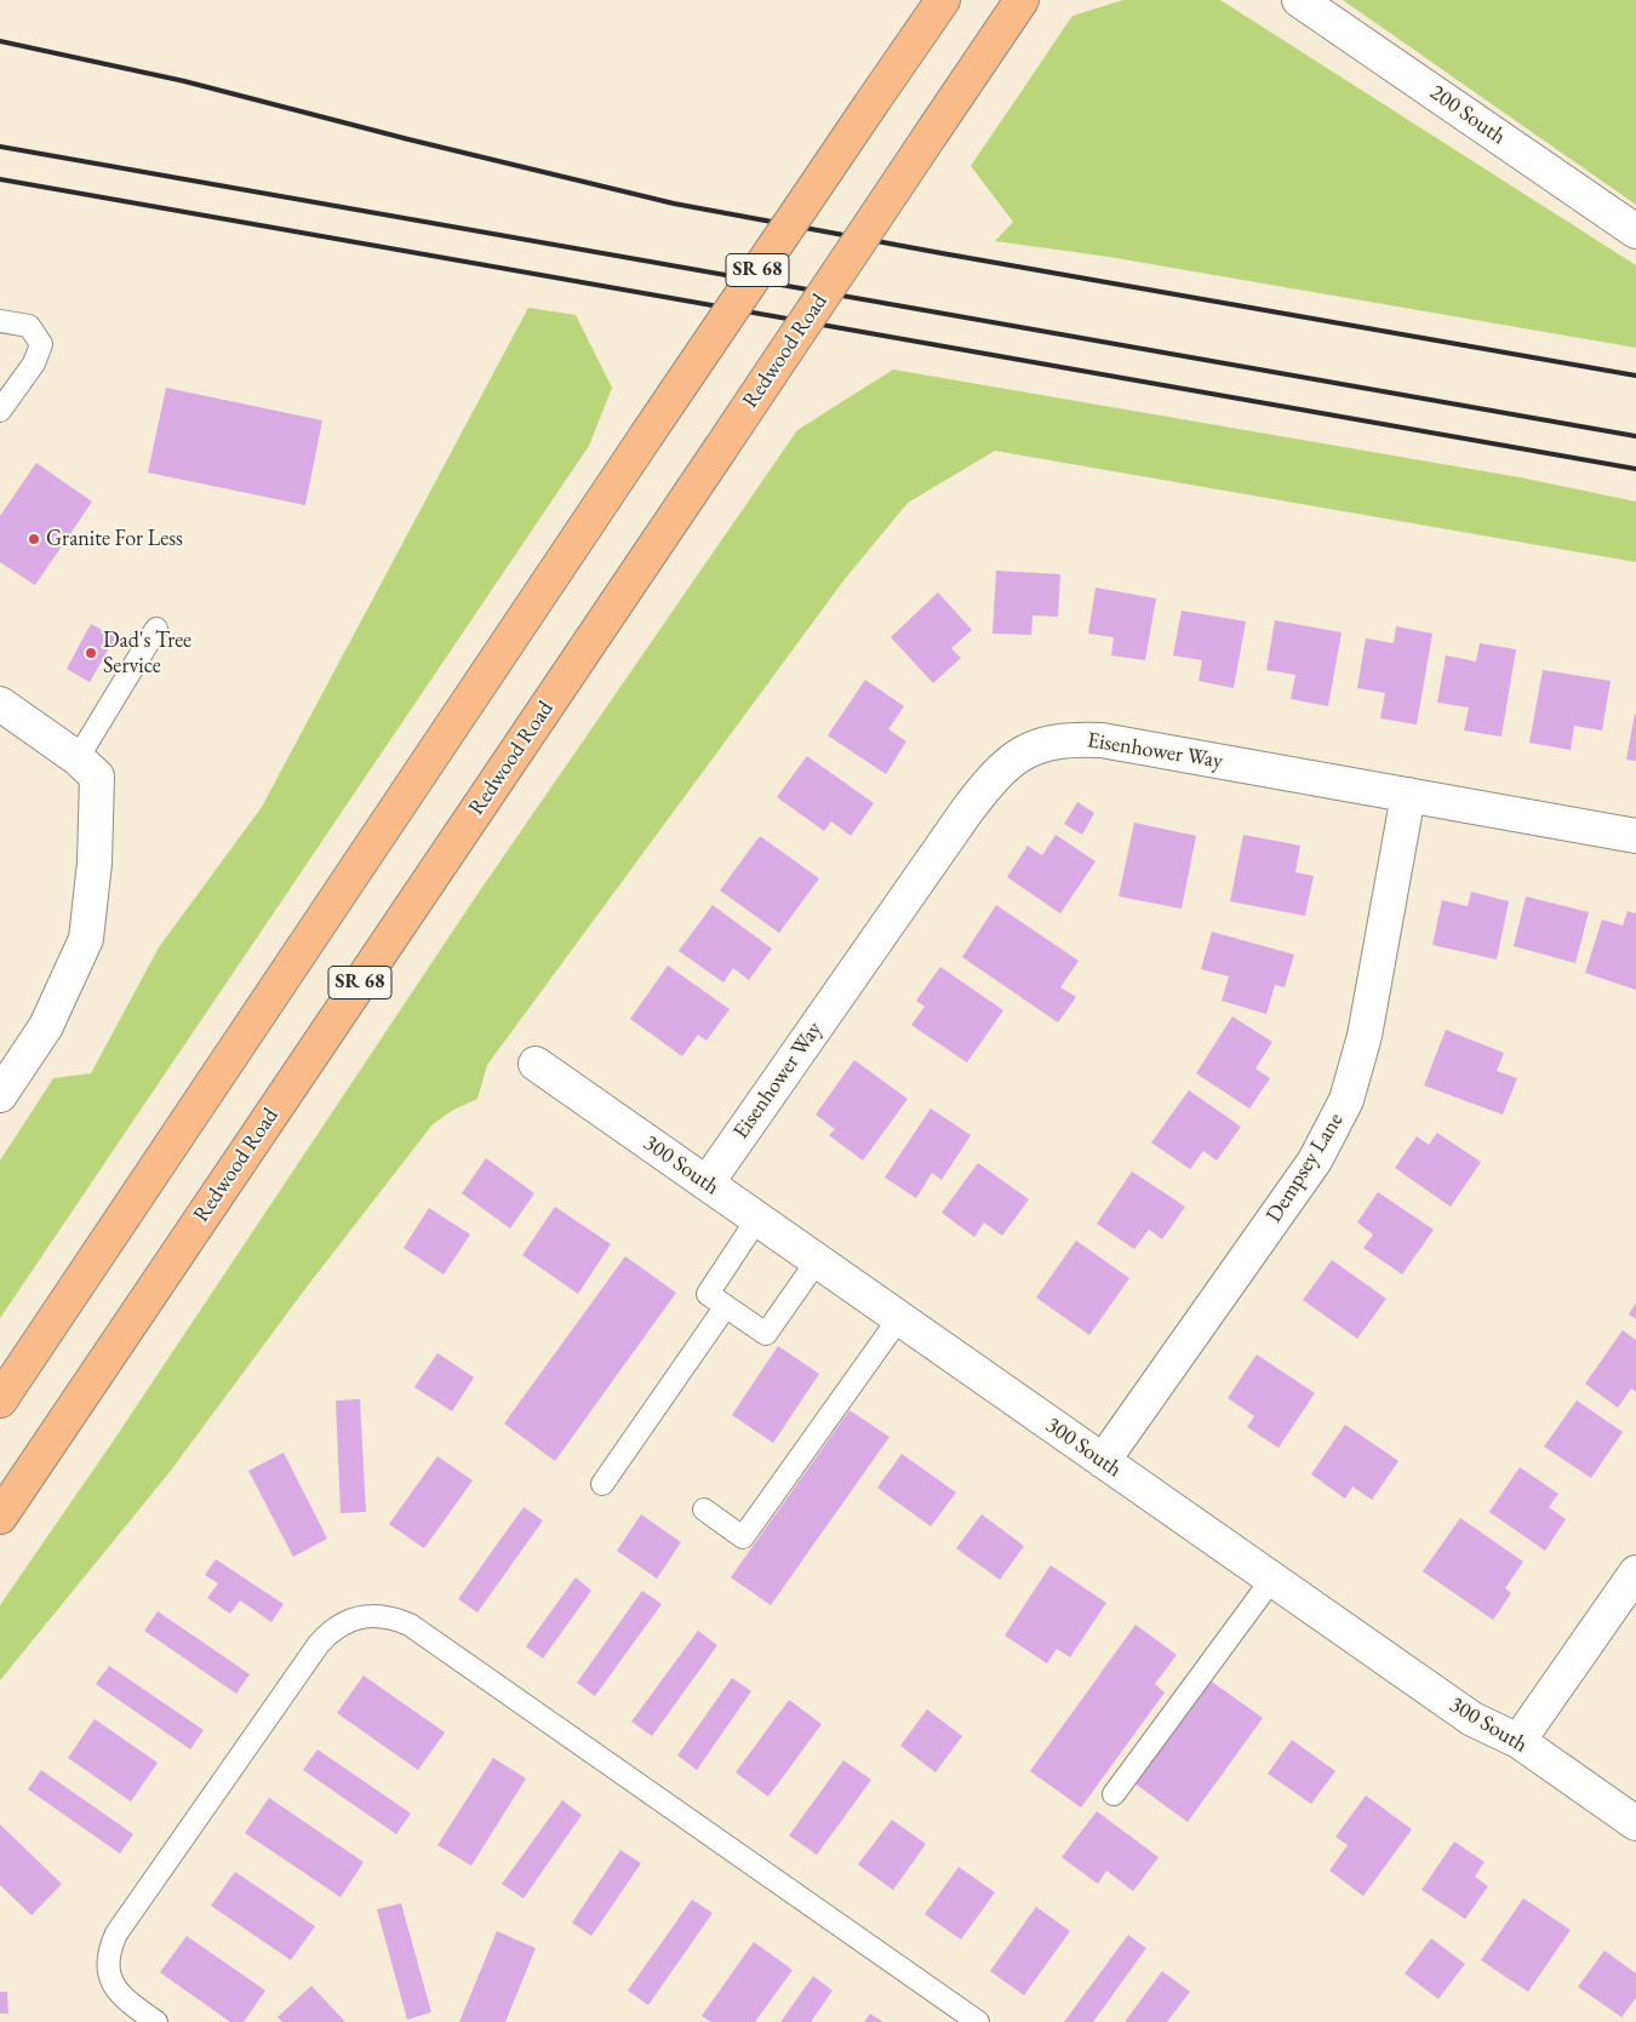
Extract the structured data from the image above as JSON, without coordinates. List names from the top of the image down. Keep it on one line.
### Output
{"streets":{"main road":["SR 68","Redwood Road"],"street":["200 South","Eisenhower Way","300 South","Dempsey Lane"]},"crossings":[["Eisenhower Way","300 South"],["Eisenhower Way","Dempsey Lane"],["300 South","Dempsey Lane"]],"places":["Granite For Less","Dad's Tree Service"]}
